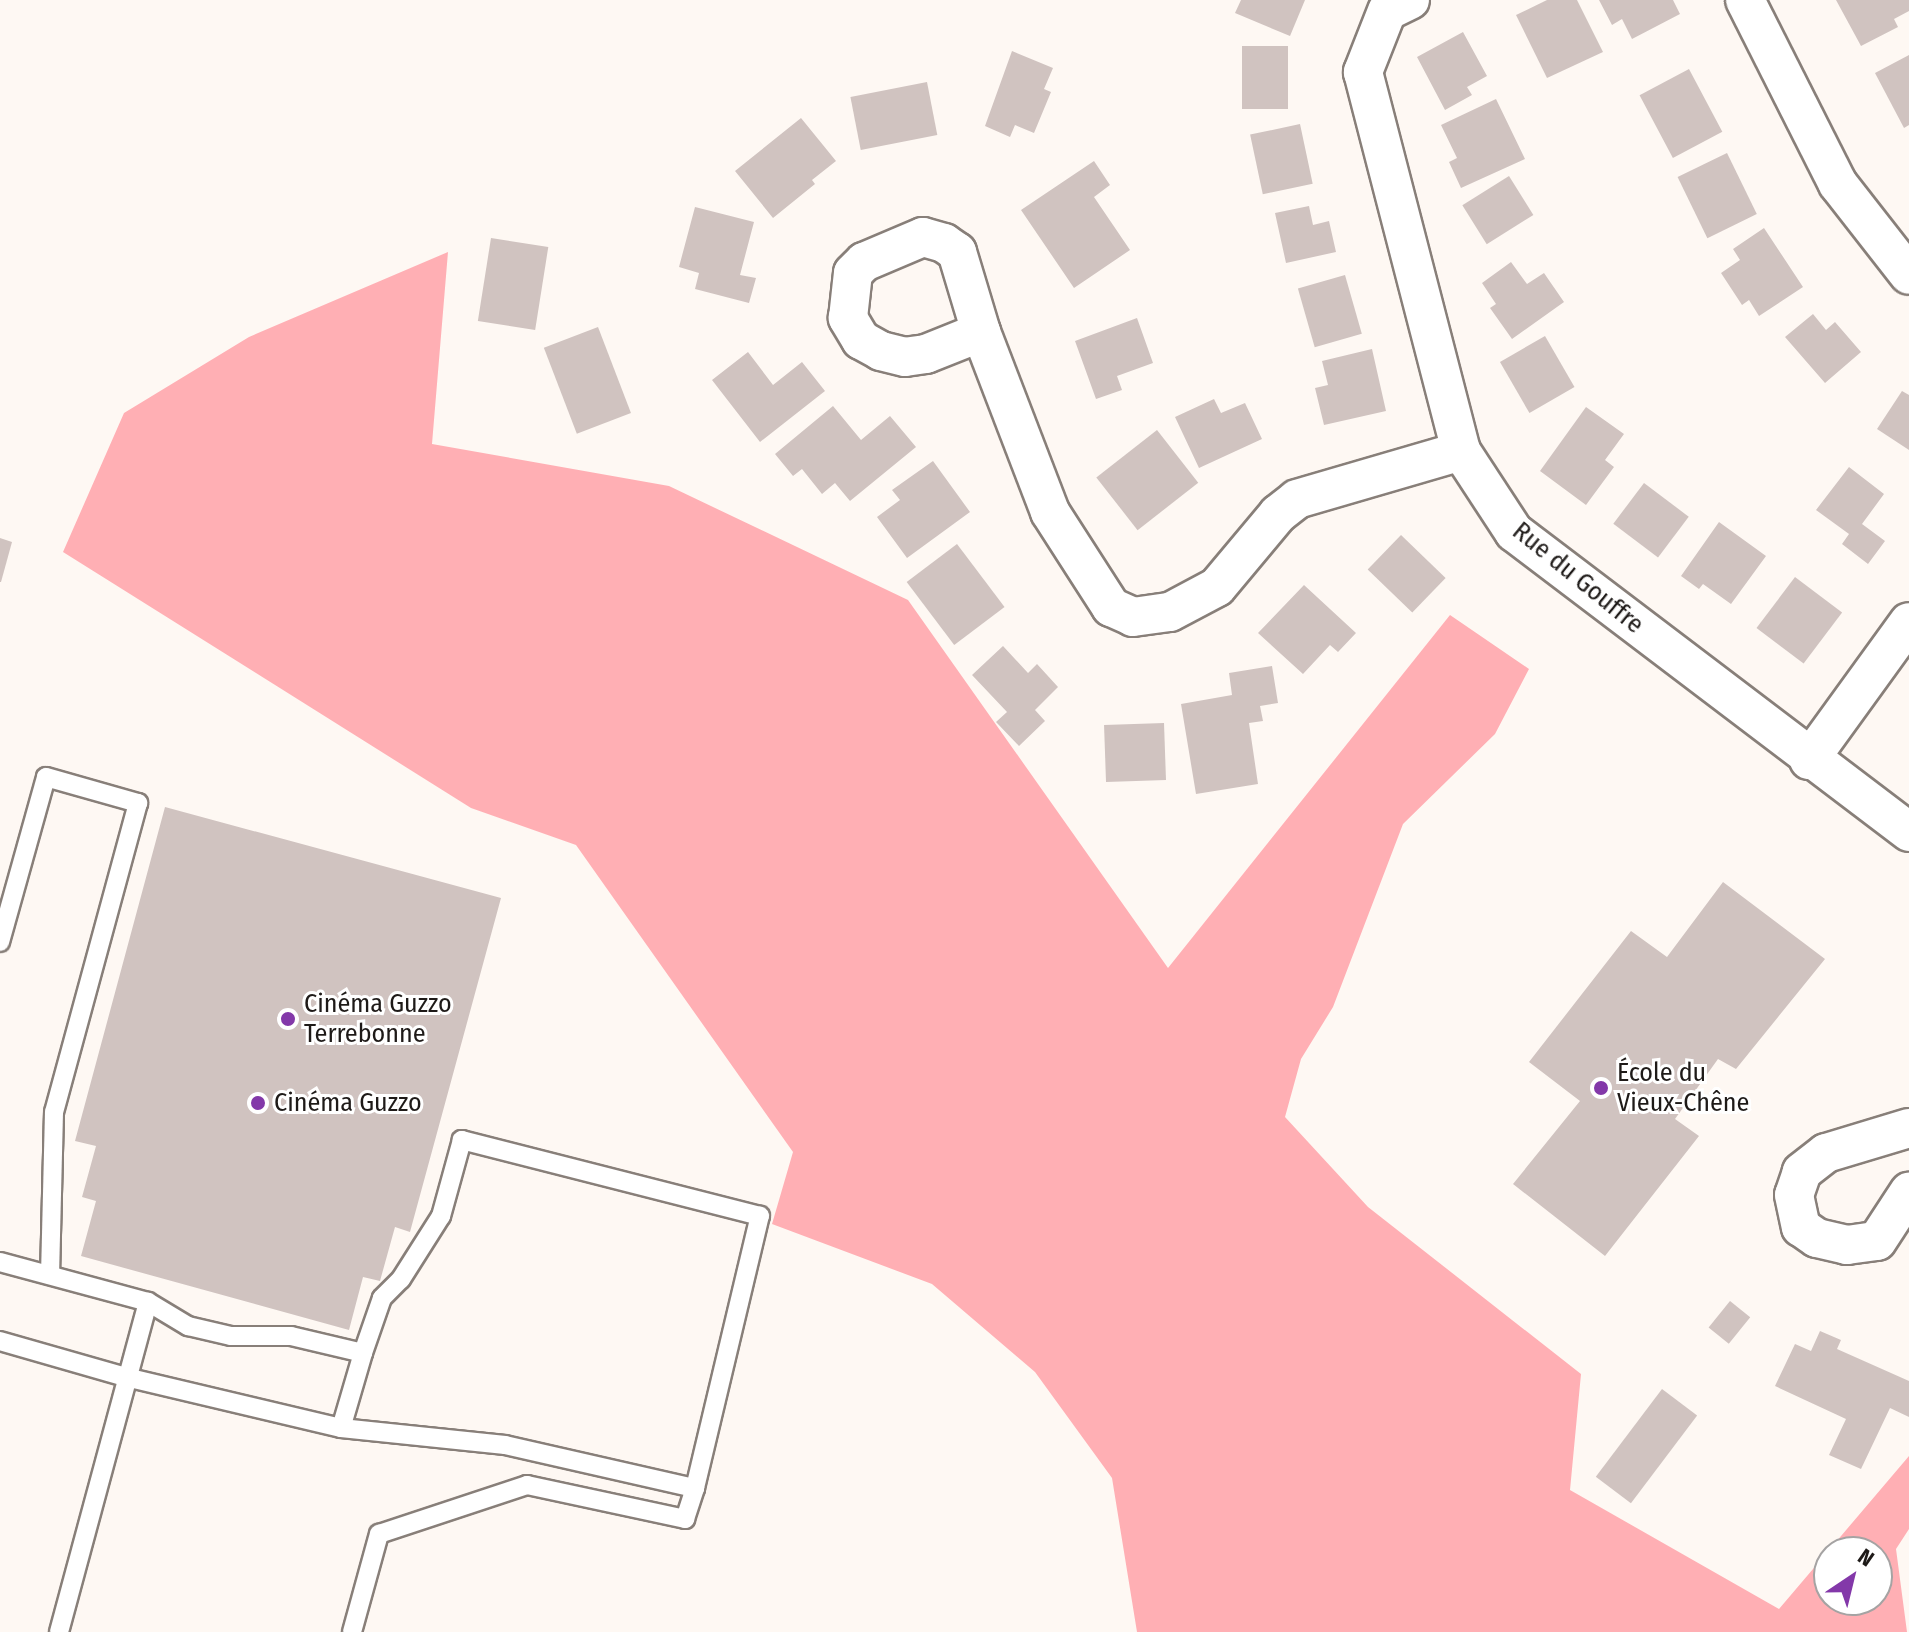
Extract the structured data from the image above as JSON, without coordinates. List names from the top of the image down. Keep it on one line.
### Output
{"streets":{"street":["Rue du Gouffre"]},"places":["Cinéma Guzzo Terrebonne","École du Vieux-Chêne","Cinéma Guzzo"],"north":"top right"}
